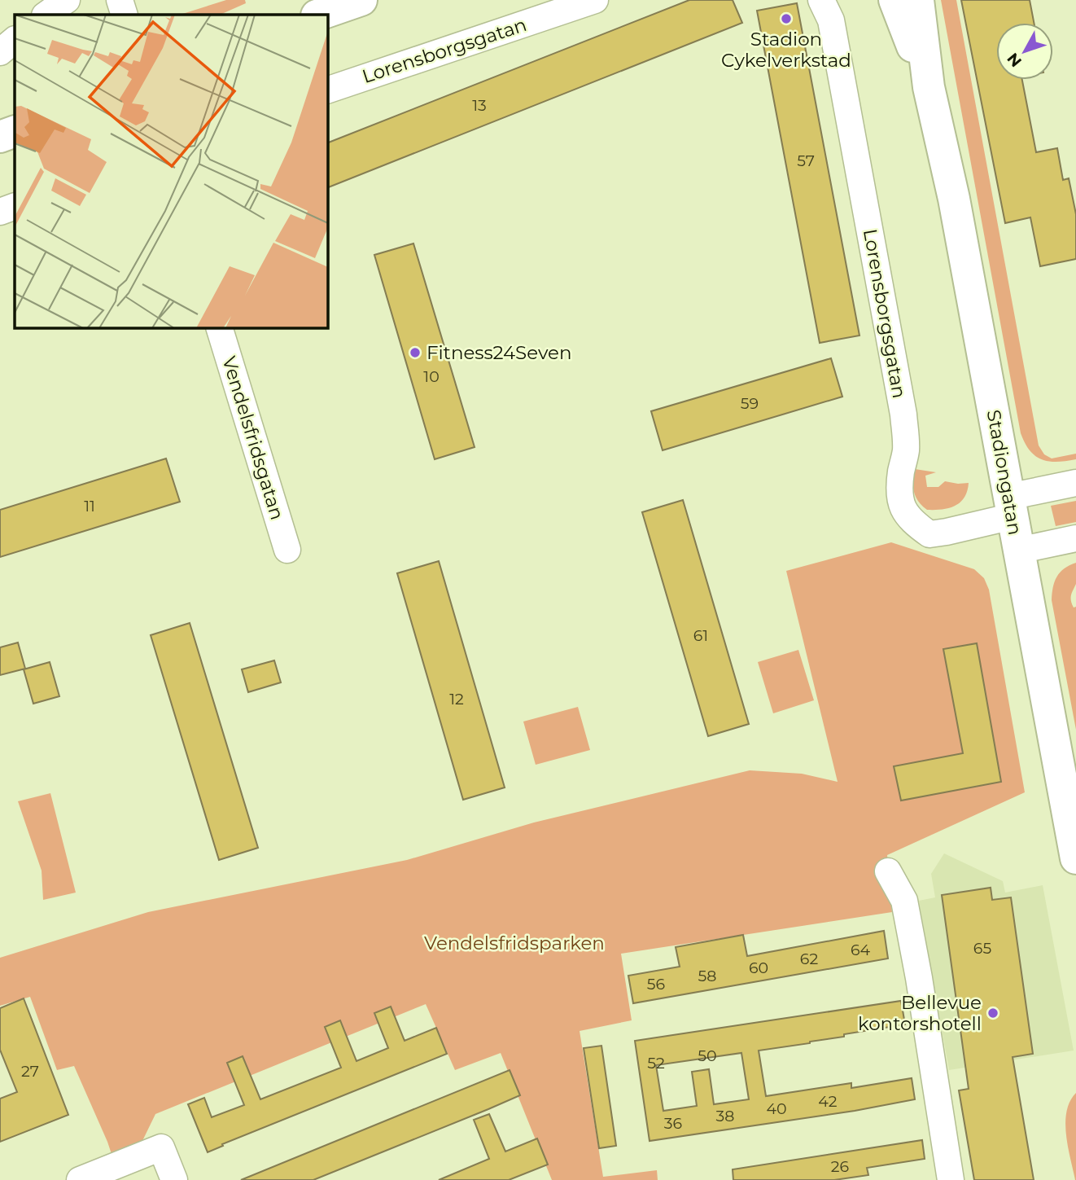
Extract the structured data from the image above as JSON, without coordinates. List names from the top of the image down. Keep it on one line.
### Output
{"streets":{"street":["Lorensborgsgatan","Vendelsfridsgatan","Stadiongatan"]},"crossings":[["Lorensborgsgatan","Stadiongatan"]],"parks":["Vendelsfridsparken"],"places":["Stadion Cykelverkstad","Fitness24Seven","Bellevue kontorshotell"],"house_numbers":["13","57","10","59","11","61","12","65","64","62","60","58","56","50","52","27","42","40","38","36","26"],"north":"bottom left"}
